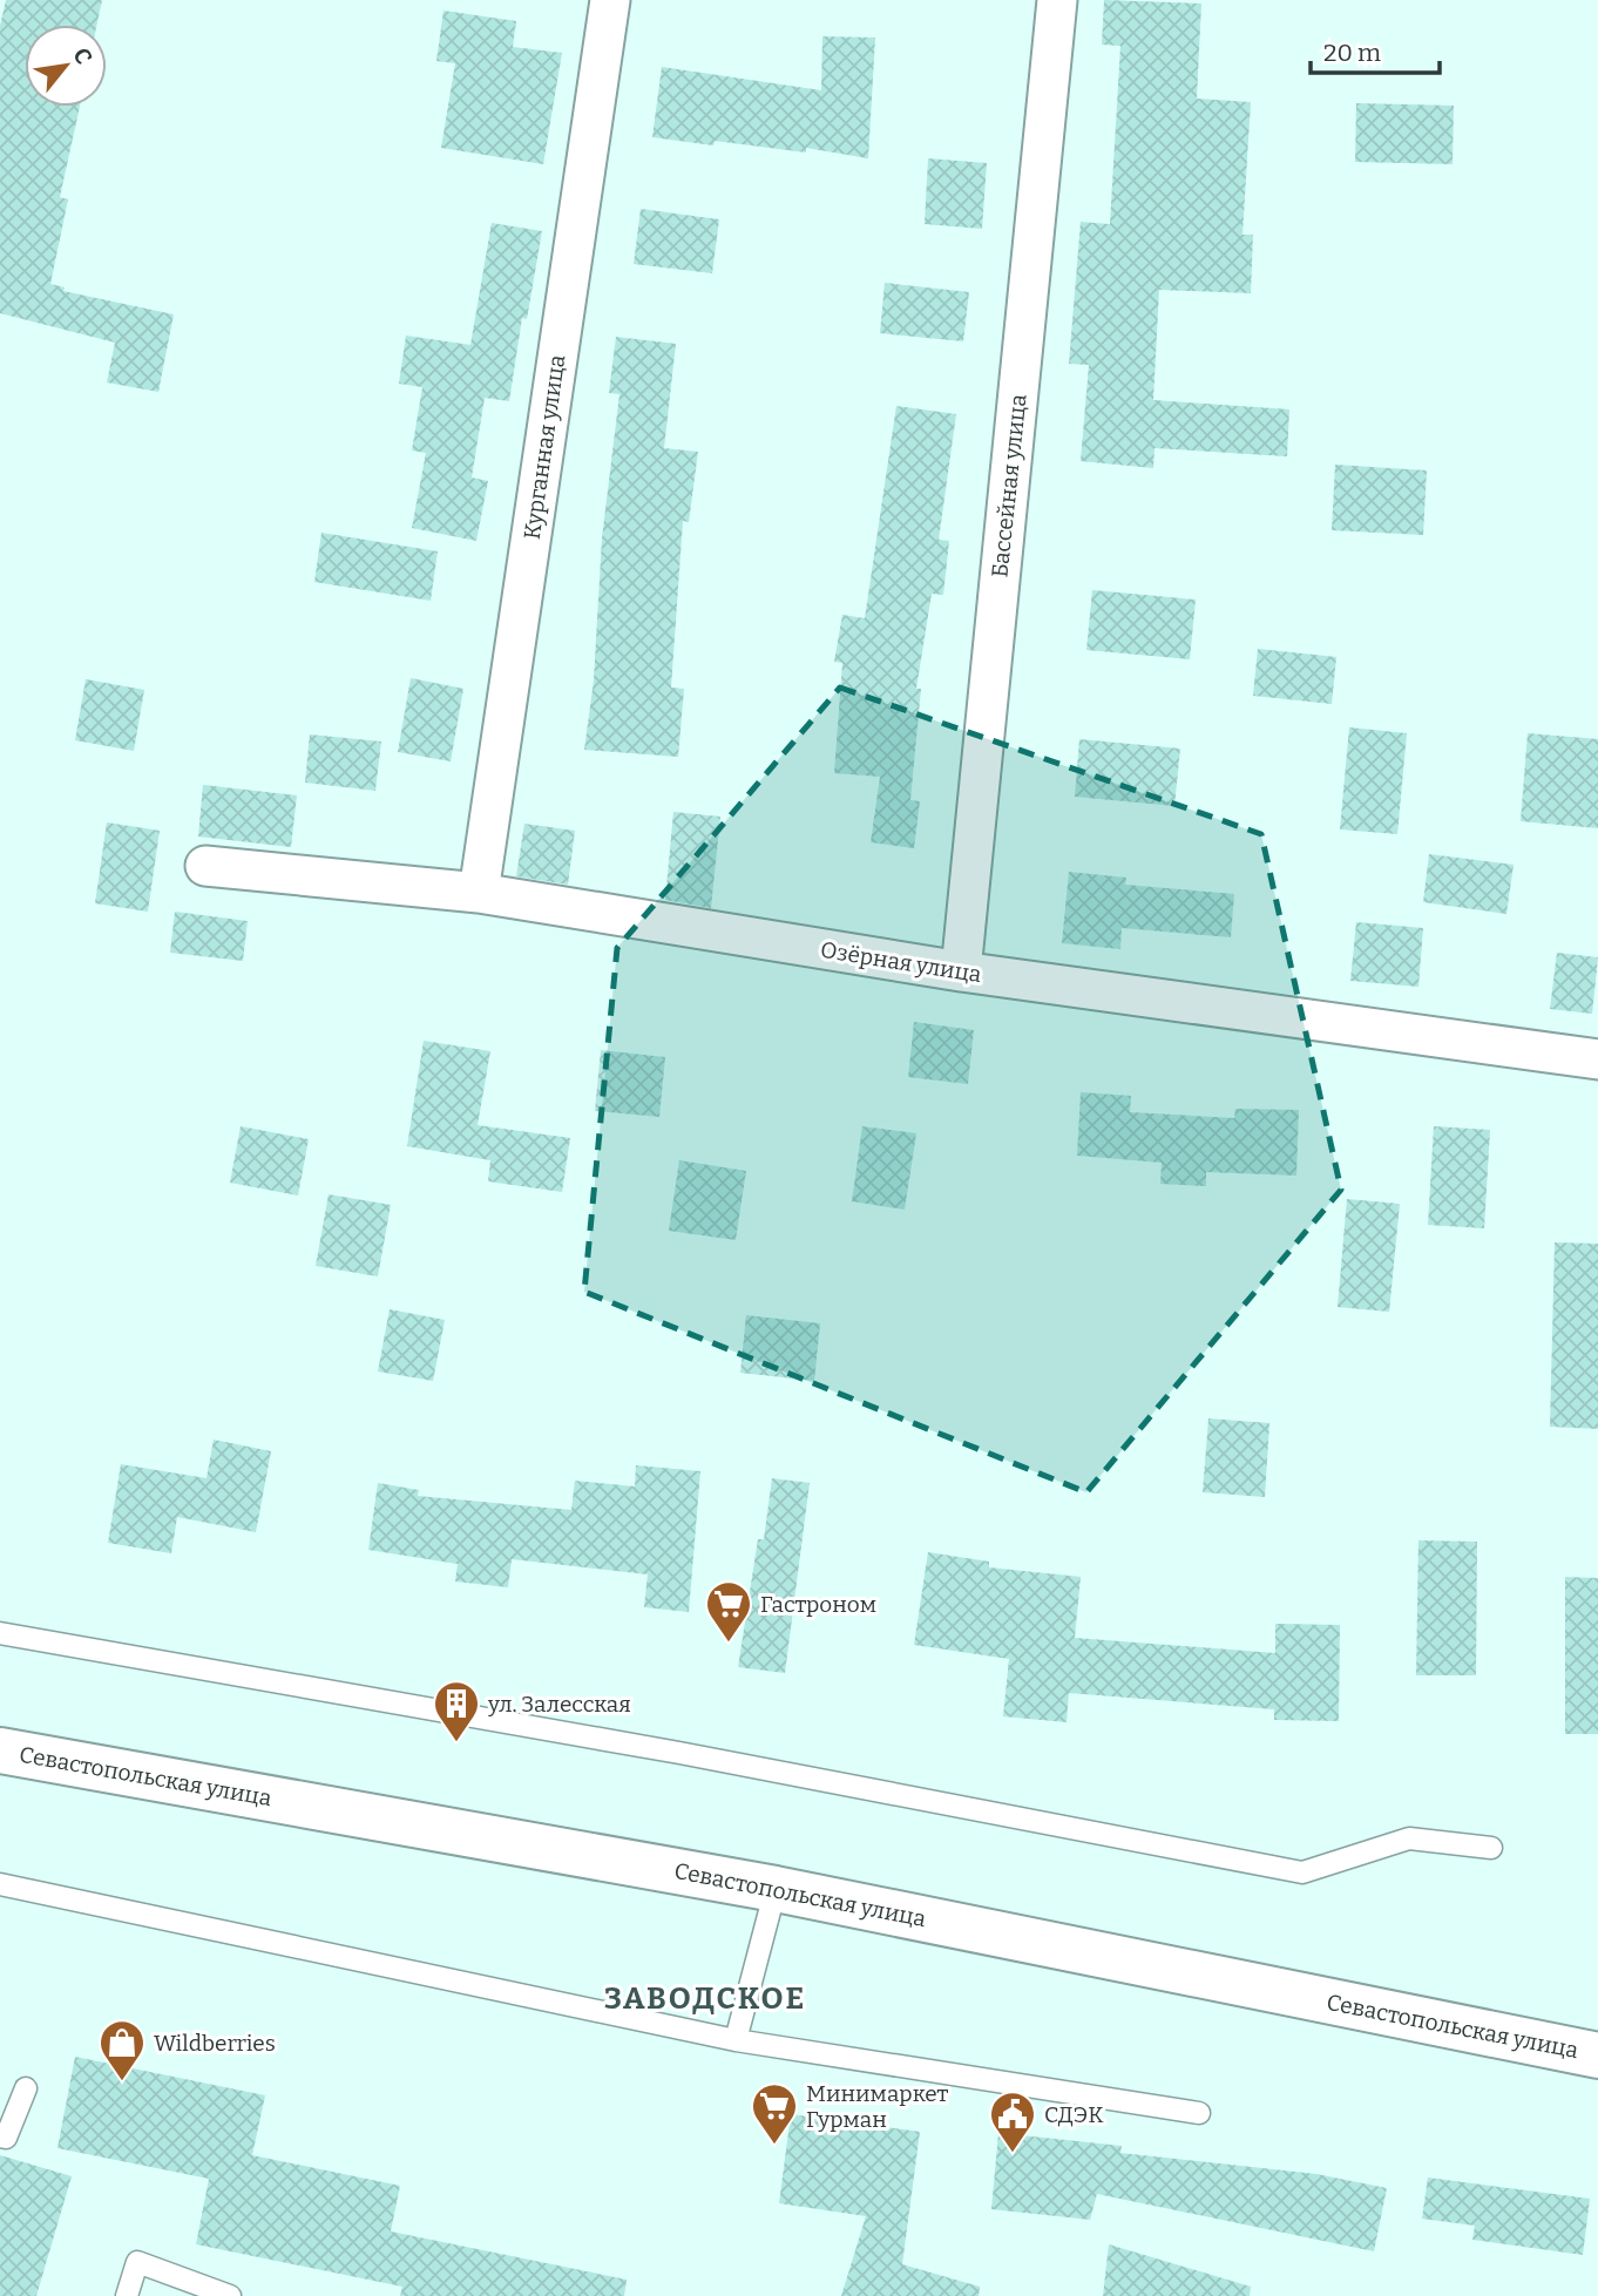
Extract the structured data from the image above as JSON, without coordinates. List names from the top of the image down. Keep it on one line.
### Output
{"streets":{"main road":["Севастопольская улица"],"street":["Курганная улица","Бассейная улица","Озёрная улица"]},"crossings":[["Курганная улица","Озёрная улица"],["Бассейная улица","Озёрная улица"]],"districts":["ЗАВОДСКОЕ"],"places":{"supermarket":["Гастроном","Минимаркет Гурман"],"building":["ул. Залесская"],"shop":["Wildberries"],"public building":["СДЭК"]},"scale_bar":"20 m","north":"top right"}
